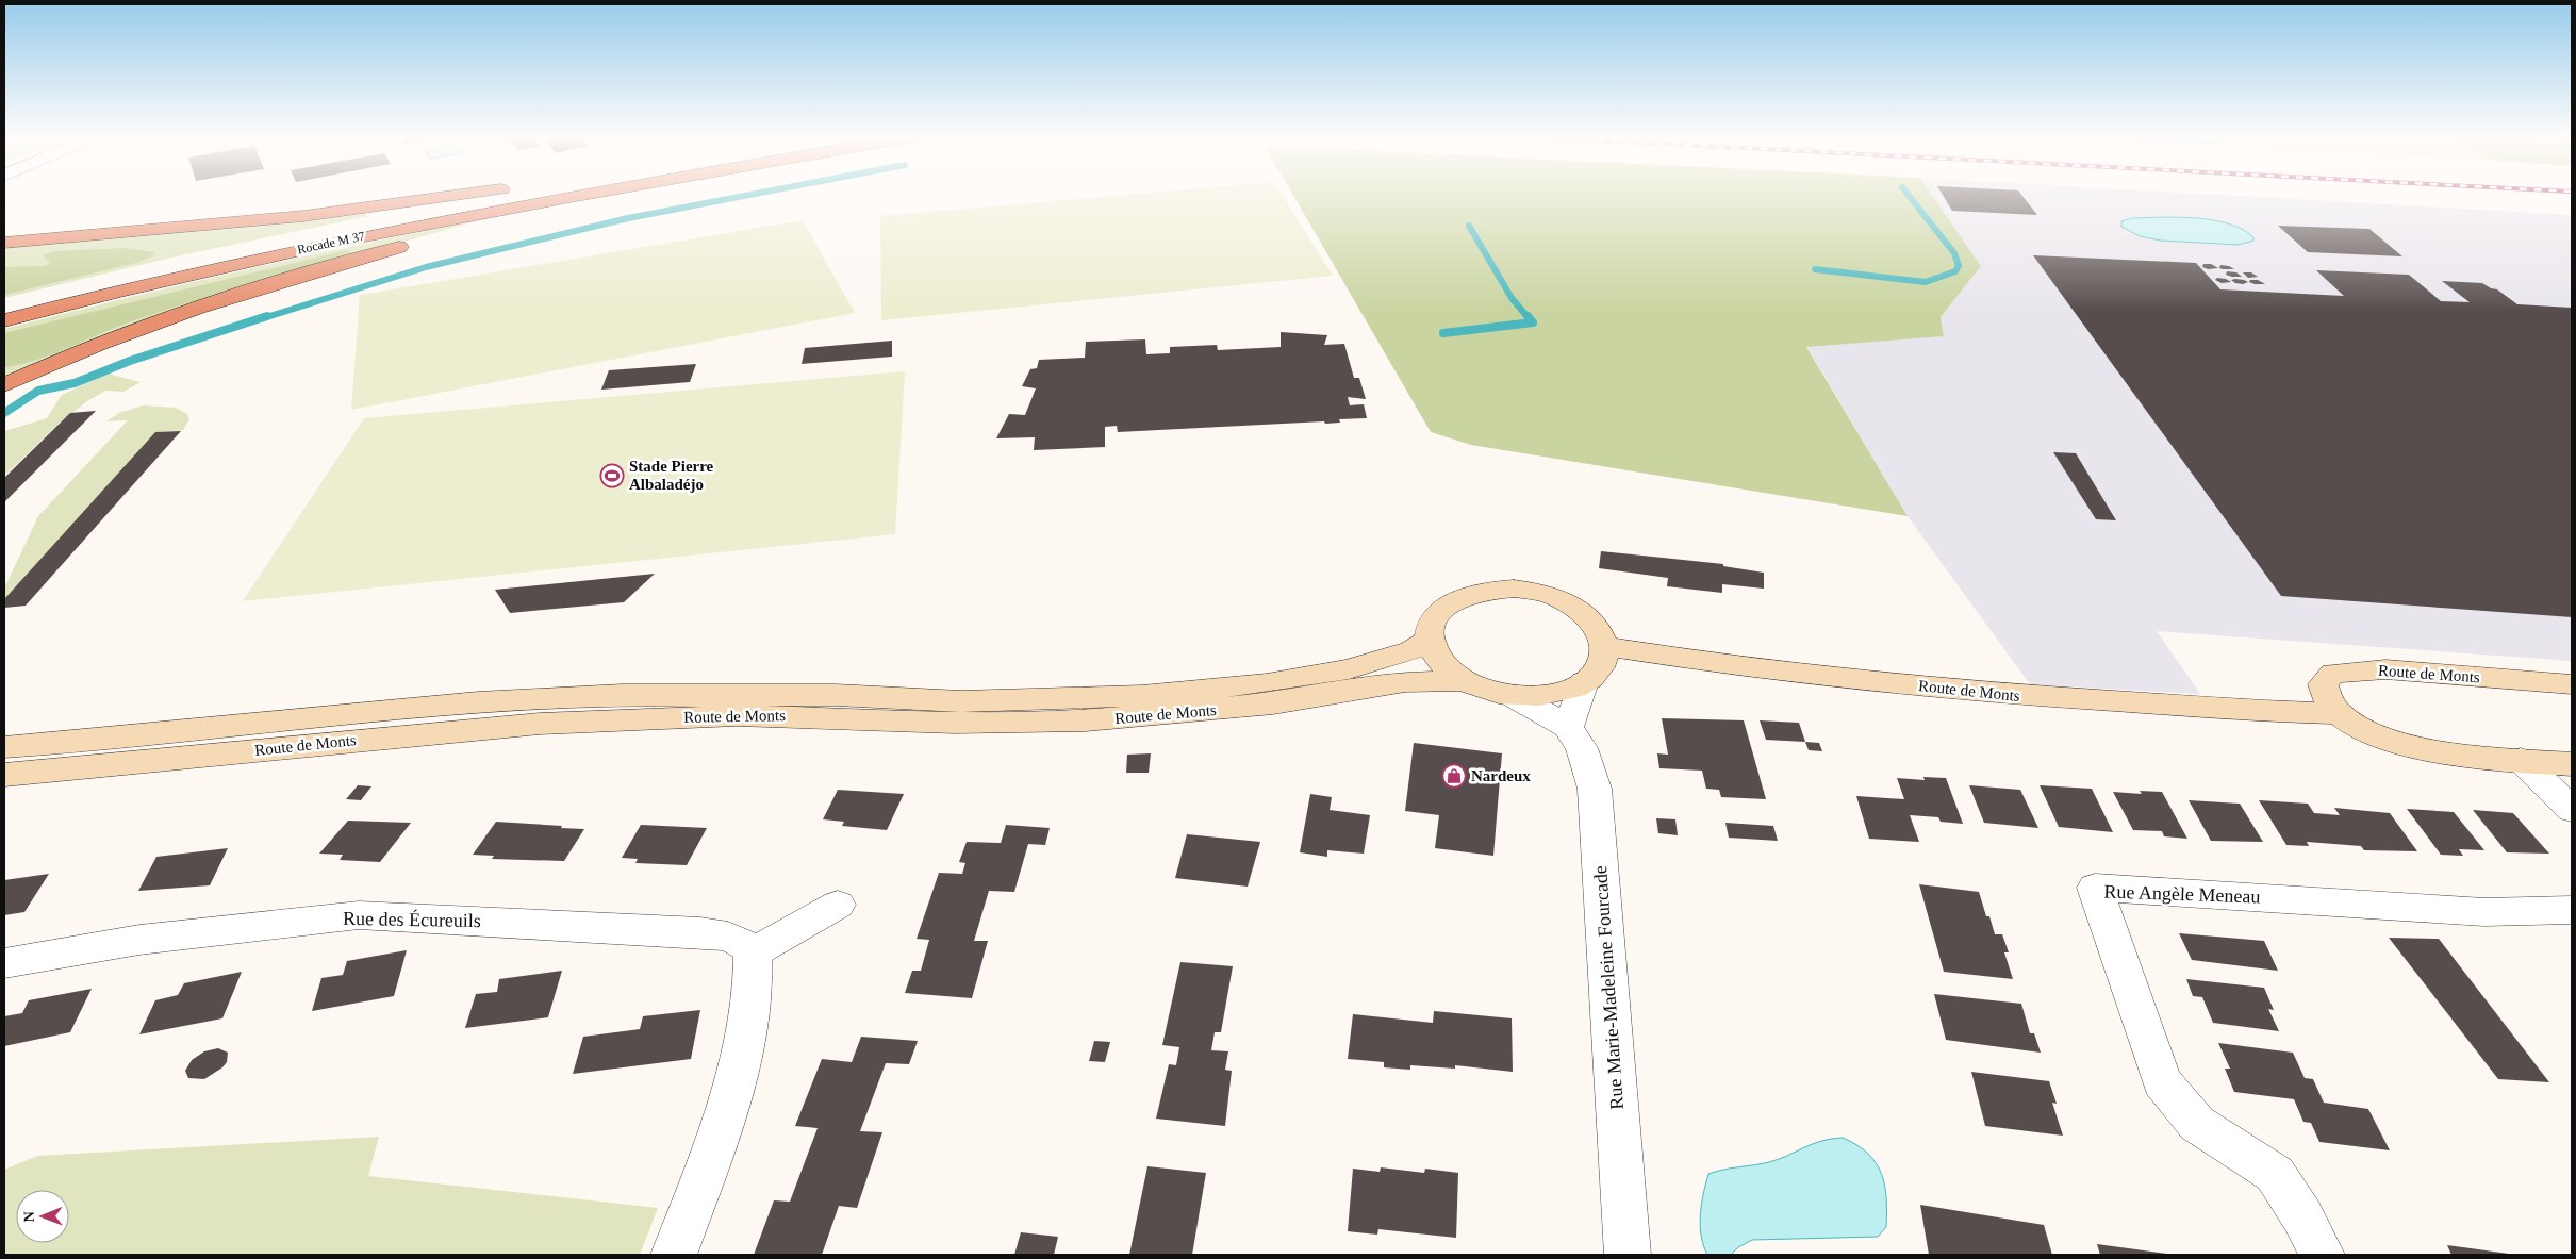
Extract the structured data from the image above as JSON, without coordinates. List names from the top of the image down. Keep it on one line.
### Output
{"streets":{"highway":["Rocade M 37"],"main road":["Route de Monts"],"street":["Rue Angèle Meneau","Rue des Écureuils","Rue Marie-Madeleine Fourcade"]},"places":{"sports":["Stade Pierre Albaladéjo"],"shop":["Nardeux"]},"north":"left"}
